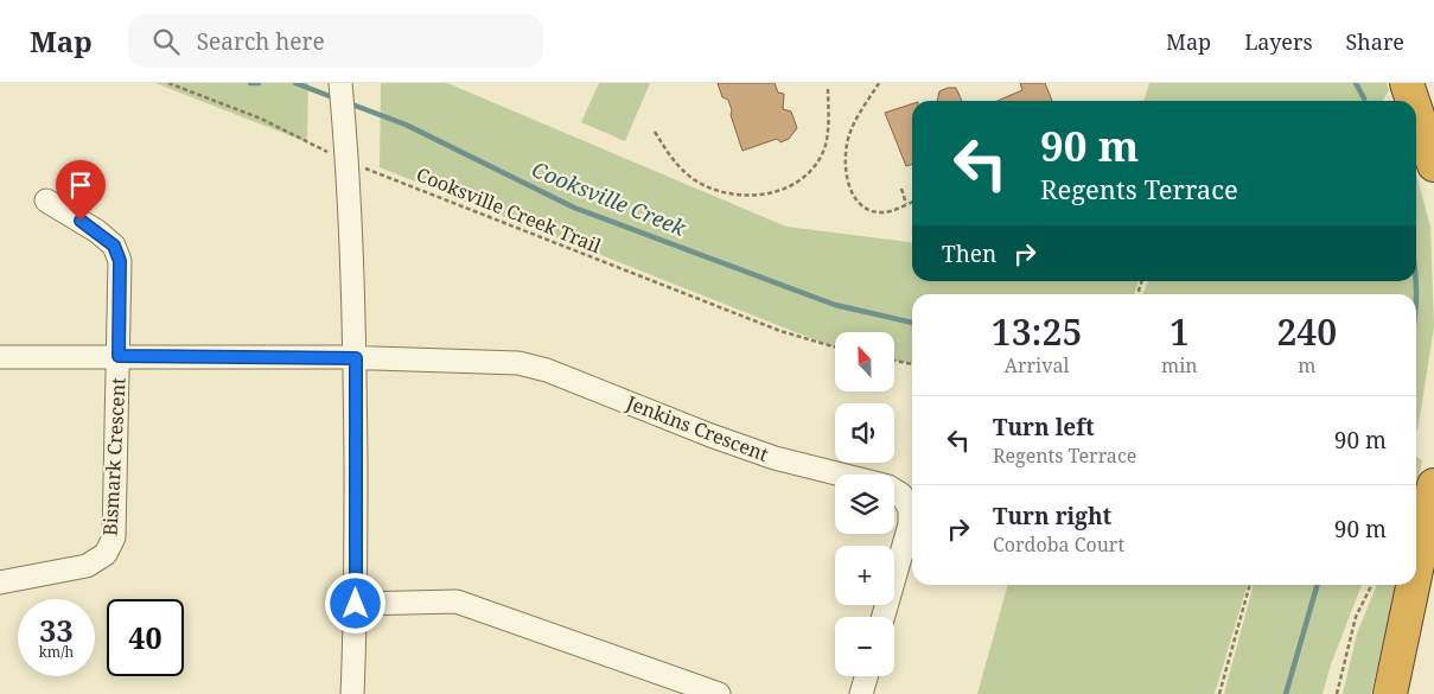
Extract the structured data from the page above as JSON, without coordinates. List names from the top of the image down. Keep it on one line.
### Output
{"streets":{"street":["Jenkins Crescent","Bismark Crescent"],"path":["Cooksville Creek Trail"]},"crossings":[["Jenkins Crescent","Bismark Crescent"]],"water":["Cooksville Creek"],"north":"top","page":{"header":"Map","search":"Search here","nav":["Map","Layers","Share"],"turn":["90 m","Regents Terrace"],"then":"Then","eta":["13:25","Arrival","1","min","240","m"],"map_buttons":["+","−"],"list":[{"name":"Turn left","note":"Regents Terrace","value":"90 m"},{"name":"Turn right","note":"Cordoba Court","value":"90 m"}],"speed":"33 km/h","limit":"40"}}
